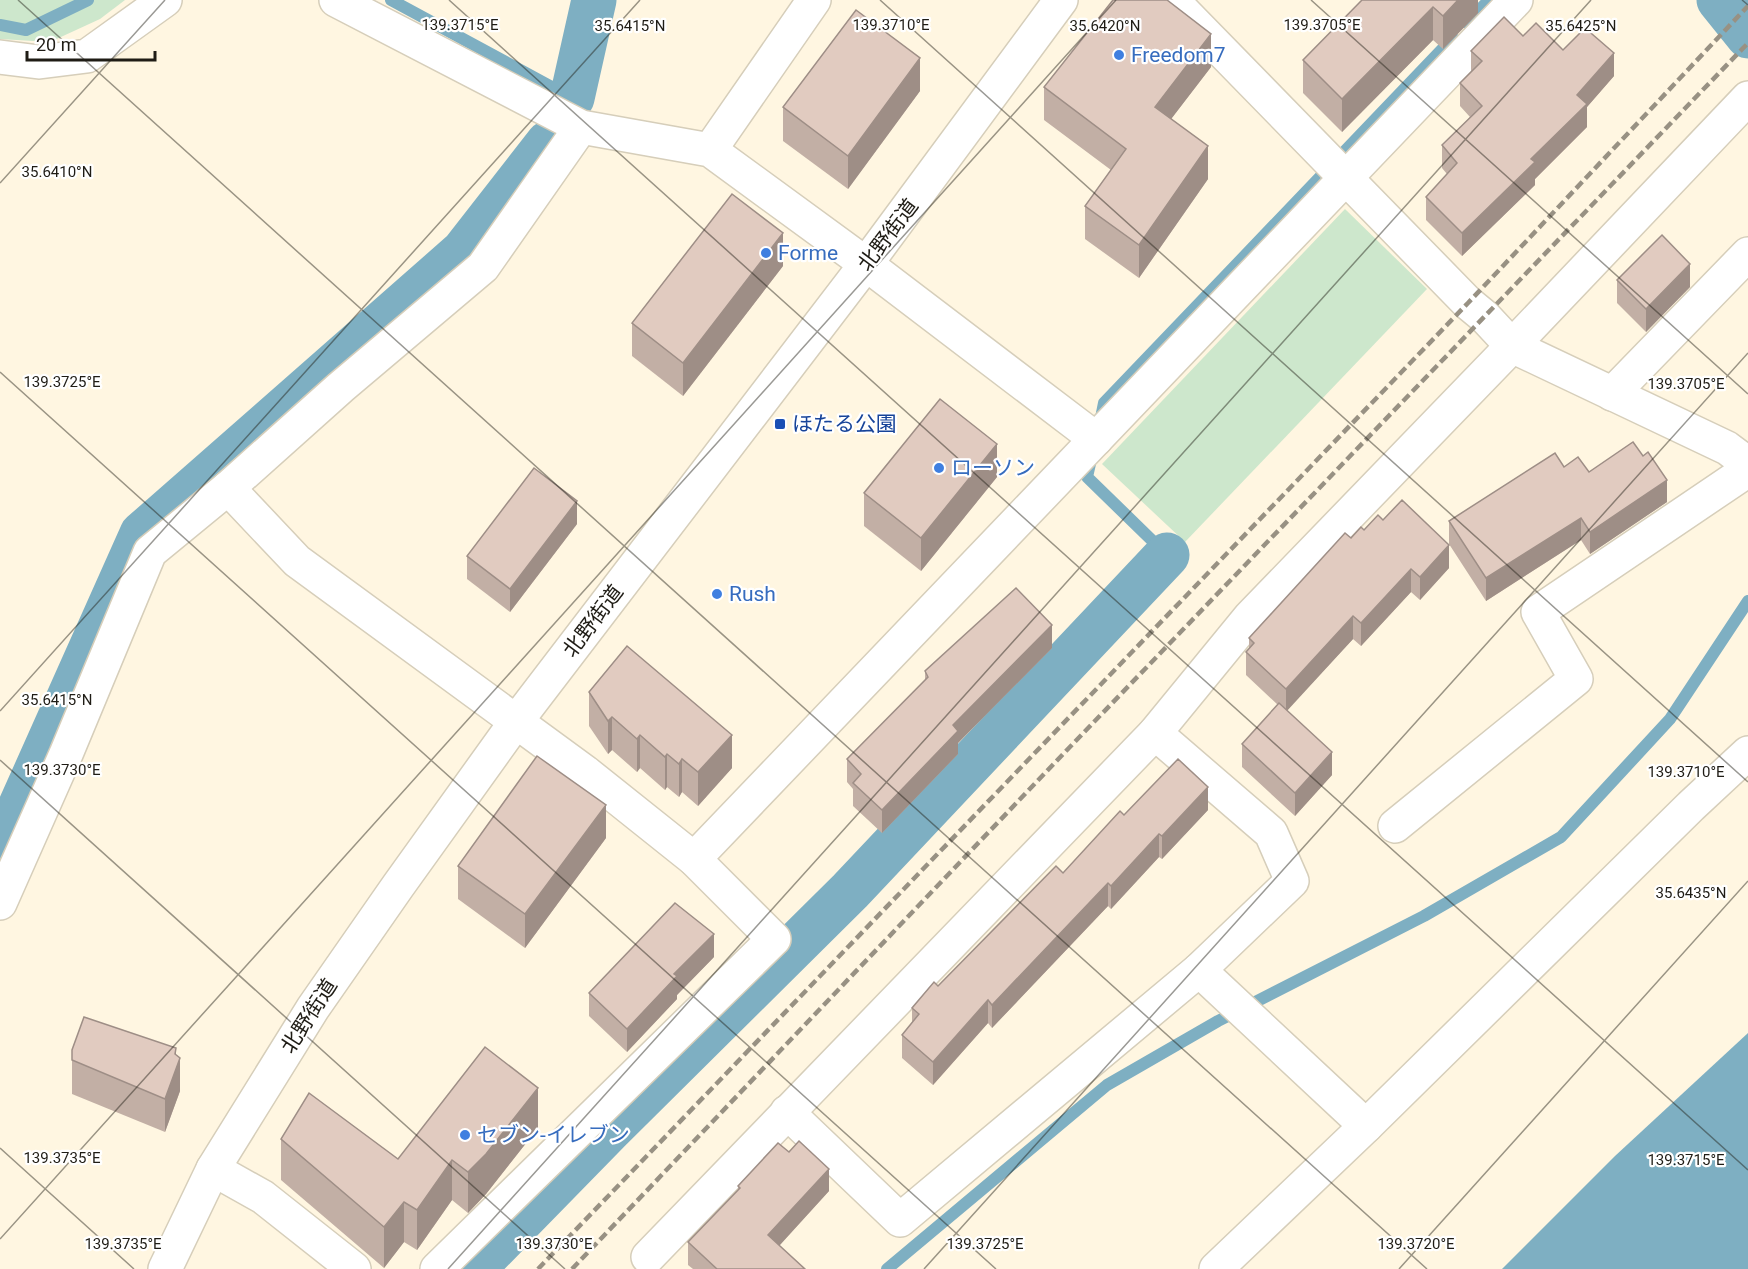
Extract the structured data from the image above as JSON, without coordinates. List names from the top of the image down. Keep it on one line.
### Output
{"streets":{"street":["北野街道"]},"places":{"other":["Freedom7","Forme","ローソン","Rush","セブン-イレブン"],"transit":["ほたる公園"]},"scale_bar":"20 m","coordinates":["139.3710°E","139.3715°E","139.3705°E","35.6415°N","35.6425°N","35.6420°N","35.6410°N","139.3725°E","139.3730°E","35.6435°N","139.3735°E","139.3720°E"]}
